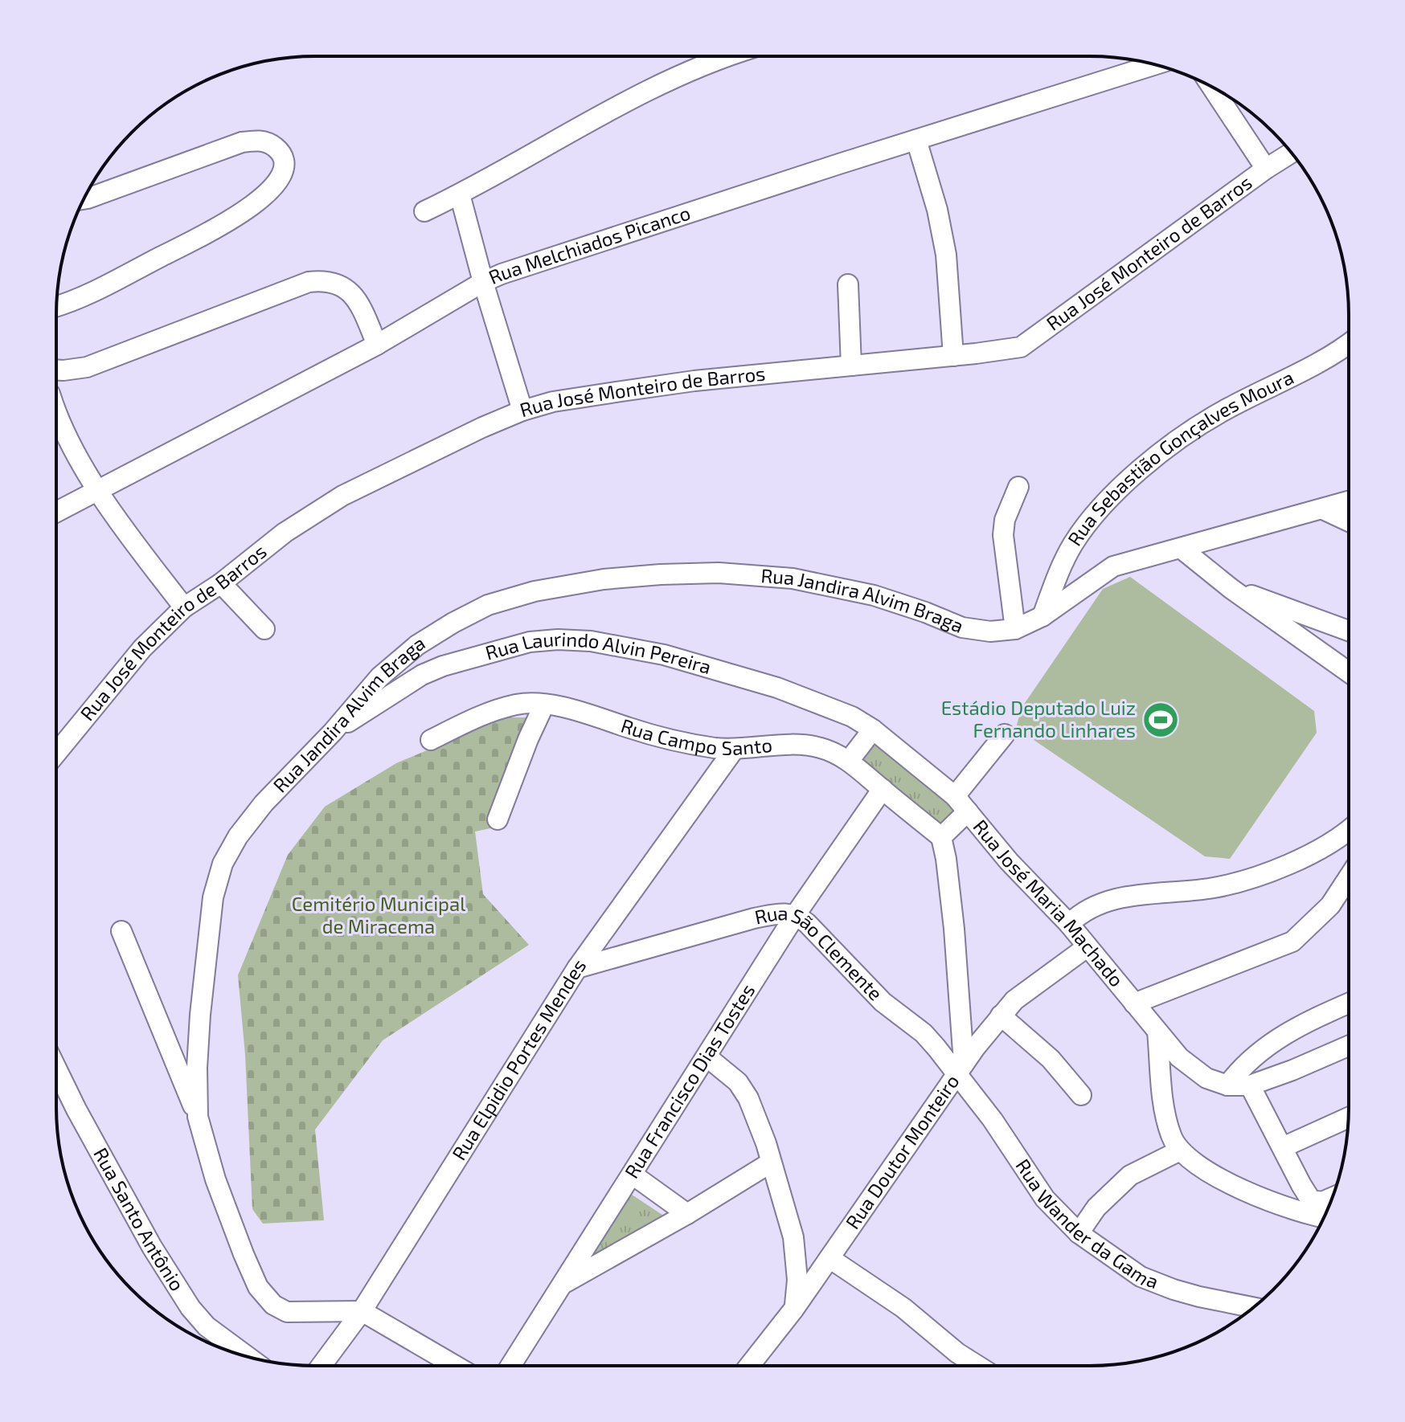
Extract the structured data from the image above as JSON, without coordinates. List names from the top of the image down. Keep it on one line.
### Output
{"streets":{"street":["Rua Melchiados Picanco","Rua José Monteiro de Barros","Rua Sebastião Gonçalves Moura","Rua Jandira Alvim Braga","Rua Laurindo Alvin Pereira","Rua Campo Santo","Rua José Maria Machado","Rua São Clemente","Rua Elpidio Portes Mendes","Rua Francisco Dias Tostes","Rua Doutor Monteiro","Rua Santo Antônio","Rua Wander da Gama"]},"crossings":[["Rua Sebastião Gonçalves Moura","Rua Jandira Alvim Braga"],["Rua Jandira Alvim Braga","Rua Laurindo Alvin Pereira"],["Rua Jandira Alvim Braga","Rua Elpidio Portes Mendes"],["Rua Laurindo Alvin Pereira","Rua José Maria Machado"],["Rua Campo Santo","Rua Elpidio Portes Mendes"],["Rua Campo Santo","Rua Francisco Dias Tostes"],["Rua José Maria Machado","Rua Doutor Monteiro"],["Rua São Clemente","Rua Elpidio Portes Mendes"],["Rua São Clemente","Rua Francisco Dias Tostes"],["Rua São Clemente","Rua Doutor Monteiro"],["Rua São Clemente","Rua Wander da Gama"],["Rua Doutor Monteiro","Rua Wander da Gama"]],"parks":["Cemitério Municipal de Miracema"],"places":{"sports":["Estádio Deputado Luiz Fernando Linhares"]}}
